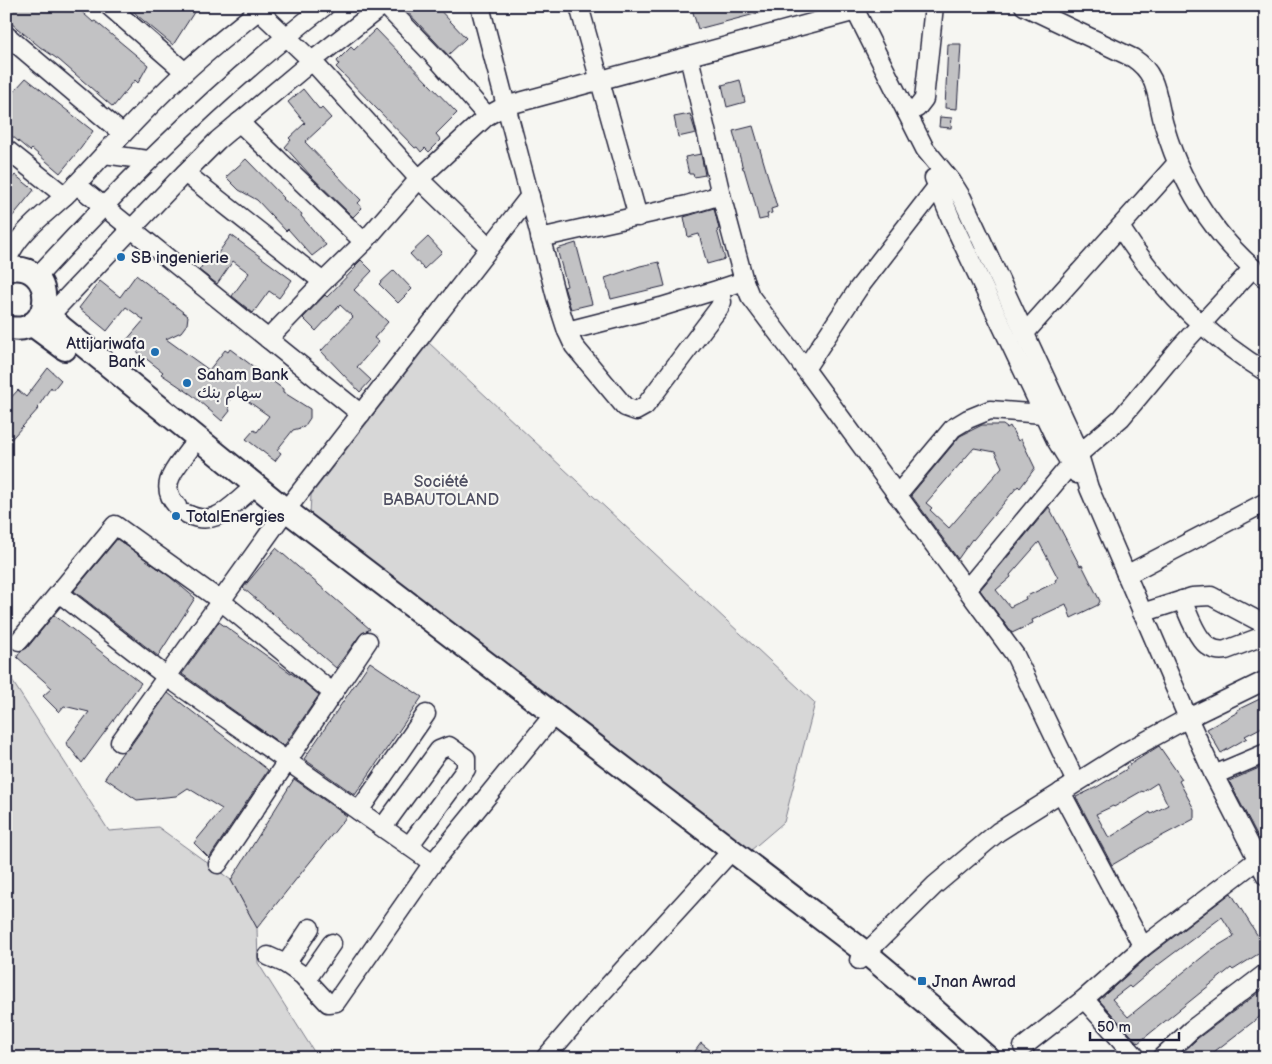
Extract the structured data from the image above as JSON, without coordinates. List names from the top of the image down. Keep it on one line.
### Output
{"parks":["Société BABAUTOLAND"],"places":{"other":["SB ingenierie","Attijariwafa Bank","Saham Bank سهام بنك","TotalEnergies"],"transit":["Jnan Awrad"]},"scale_bar":"50 m"}
